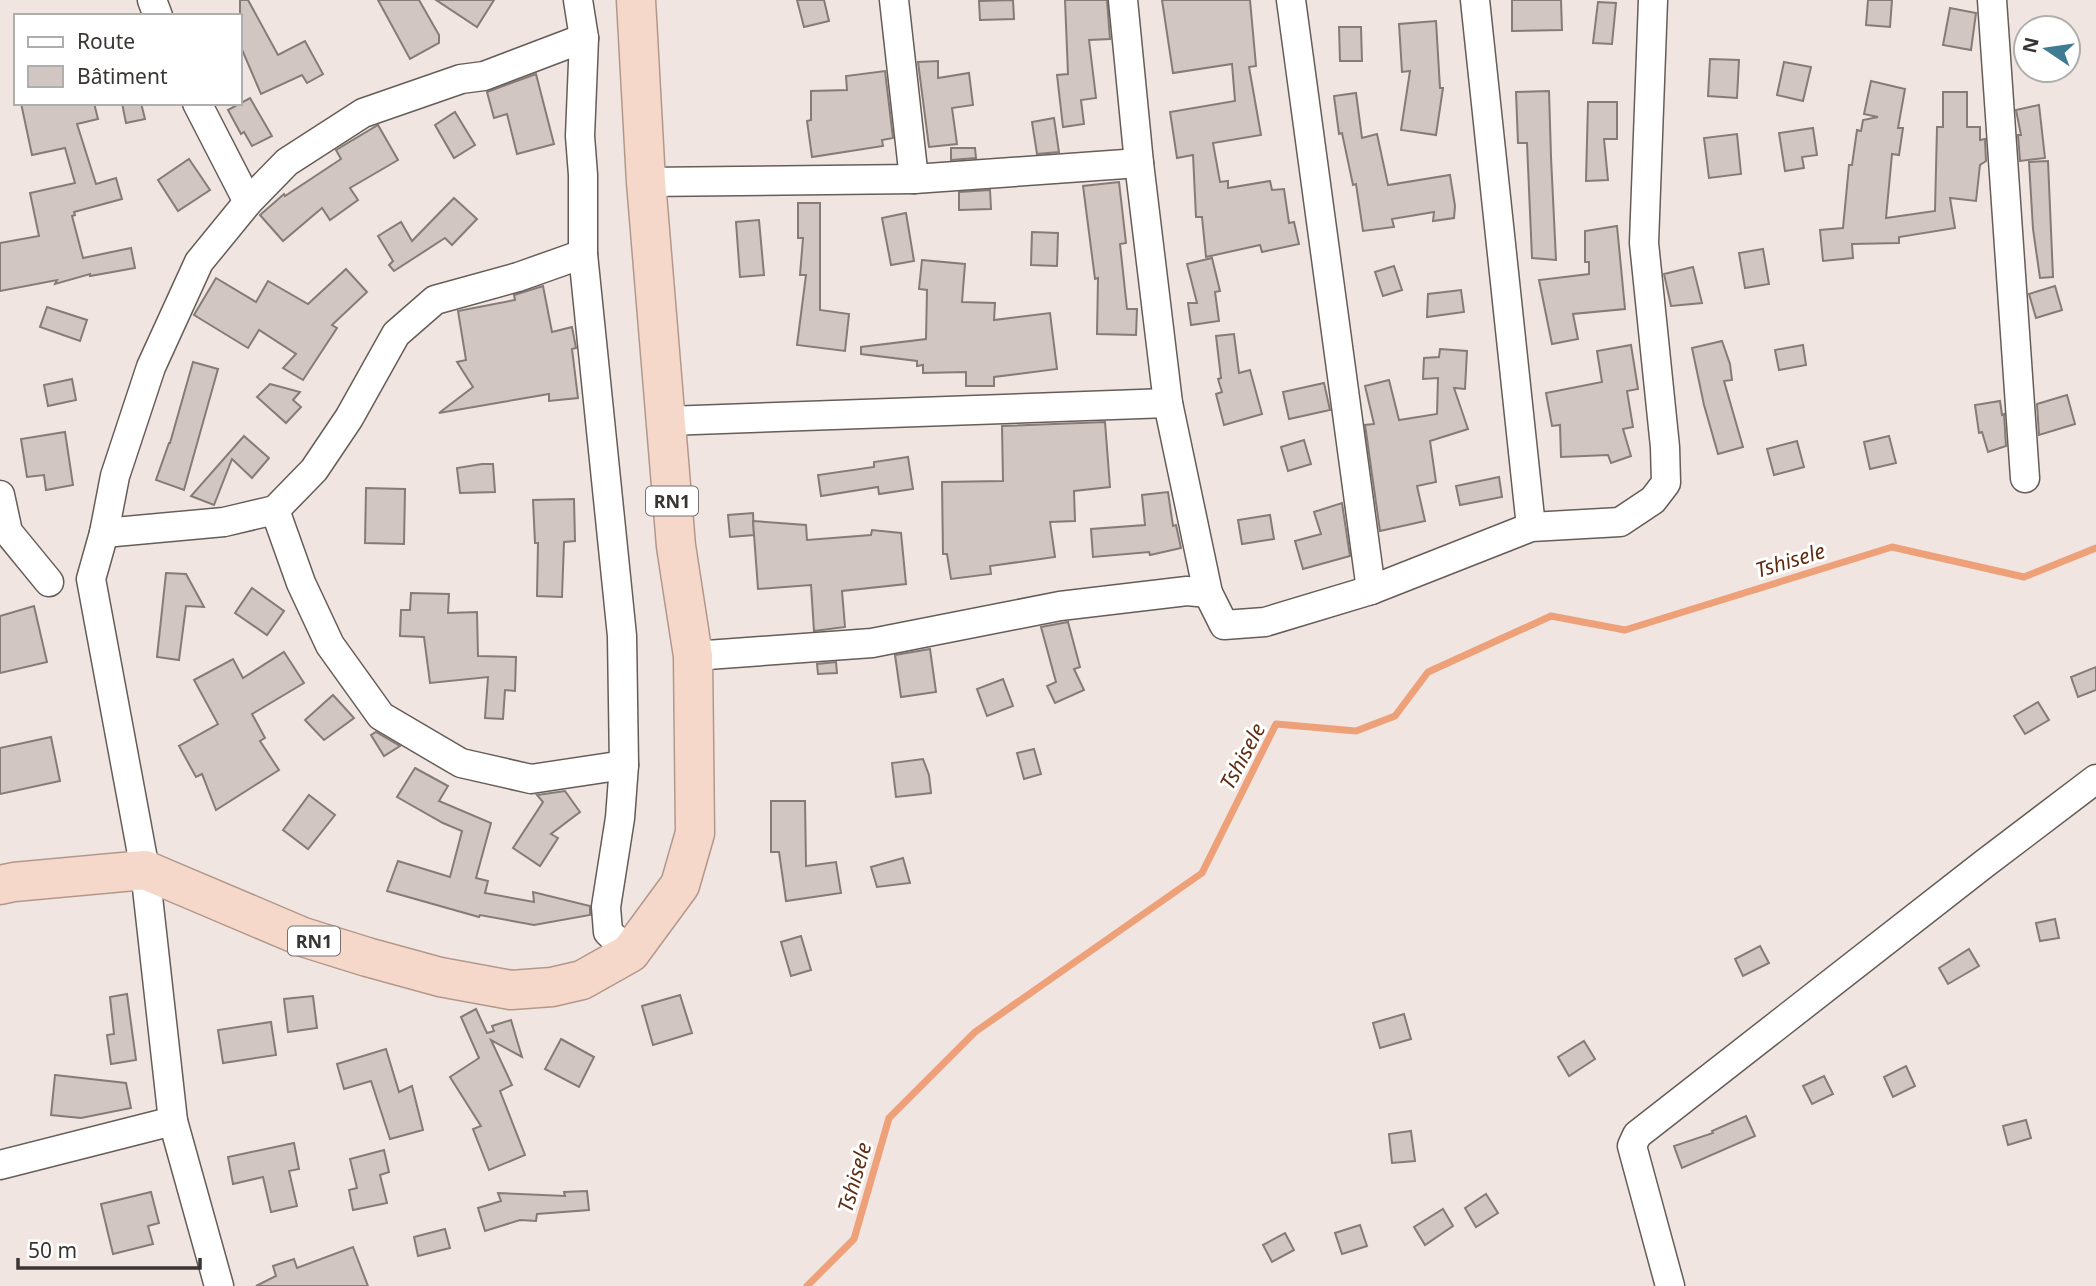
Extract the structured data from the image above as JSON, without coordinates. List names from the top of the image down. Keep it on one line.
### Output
{"streets":{"highway":["RN1"]},"water":["Tshisele"],"legend":["Route","Bâtiment"],"scale_bar":"50 m","north":"left"}
